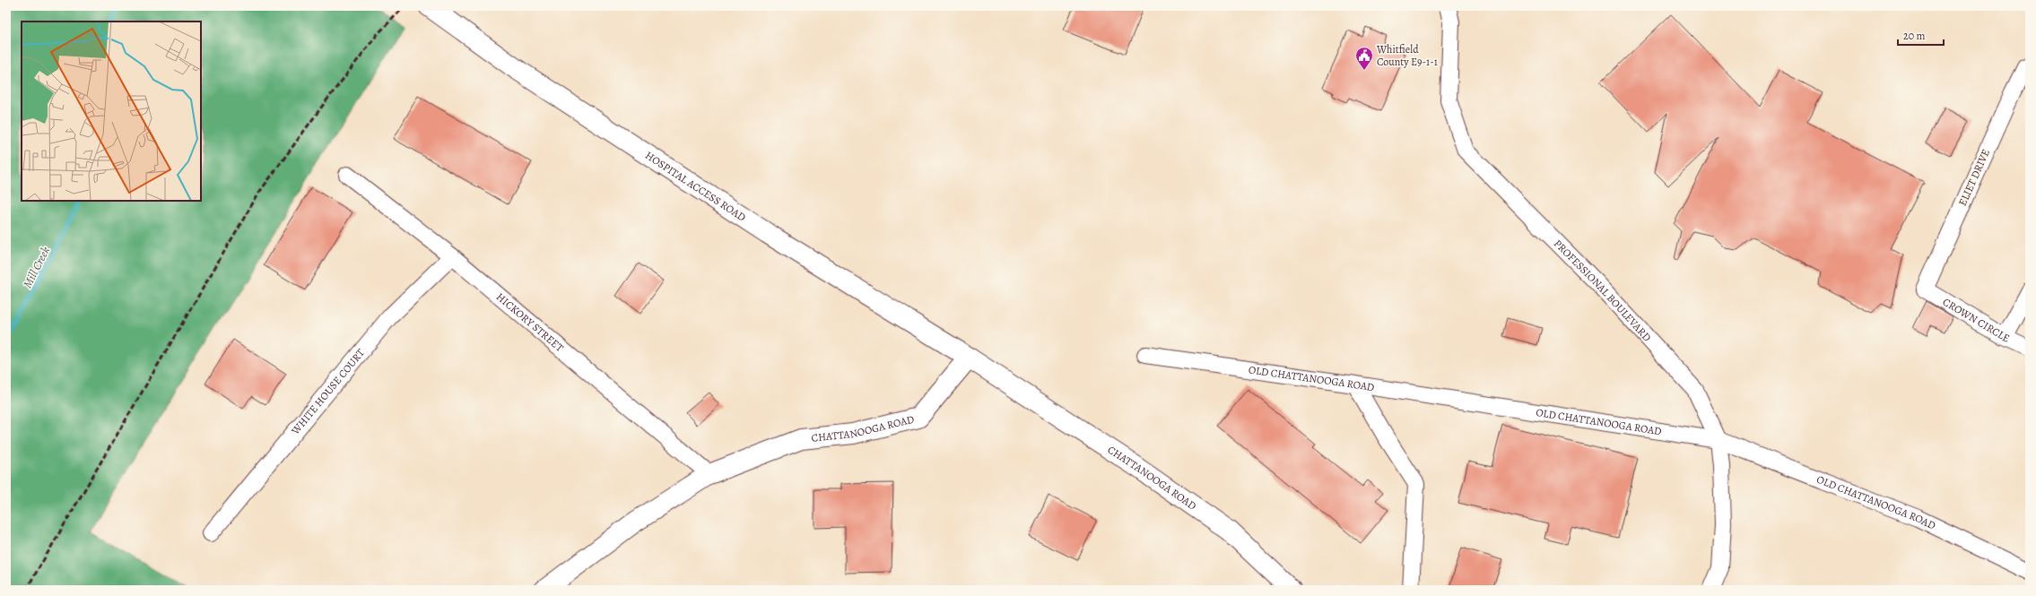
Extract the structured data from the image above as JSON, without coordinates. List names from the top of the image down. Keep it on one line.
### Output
{"streets":{"main road":["HOSPITAL ACCESS ROAD","CHATTANOOGA ROAD"],"street":["ELIET DRIVE","PROFESSIONAL BOULEVARD","CROWN CIRCLE","HICKORY STREET","OLD CHATTANOOGA ROAD","WHITE HOUSE COURT"]},"crossings":[["ELIET DRIVE","CROWN CIRCLE"],["HOSPITAL ACCESS ROAD","CHATTANOOGA ROAD"],["PROFESSIONAL BOULEVARD","OLD CHATTANOOGA ROAD"],["HICKORY STREET","WHITE HOUSE COURT"],["HICKORY STREET","CHATTANOOGA ROAD"]],"water":["Mill Creek"],"places":{"public building":["Whitfield County E9-1-1"]},"scale_bar":"20 m"}
